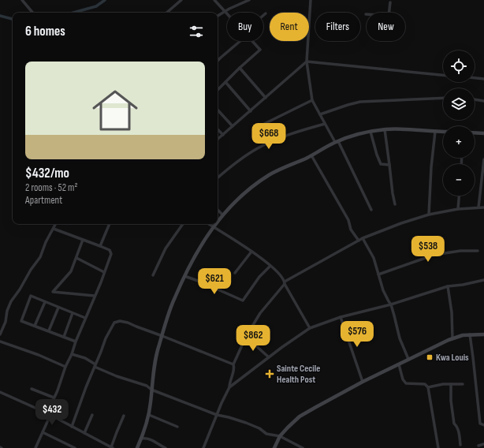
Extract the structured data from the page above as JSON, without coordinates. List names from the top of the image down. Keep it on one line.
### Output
{"places":{"transit":["Kwa Louis"],"health":["Sainte Cecile Health Post"]},"page":{"chip":["Buy","Rent","Filters","New"],"heading":"6 homes","map_buttons":["+","−"],"list":[{"name":"$432/mo","note":"2 rooms · 52 m² · Apartment"}],"price":["$668","$538","$621","$576","$862","$432"]}}
